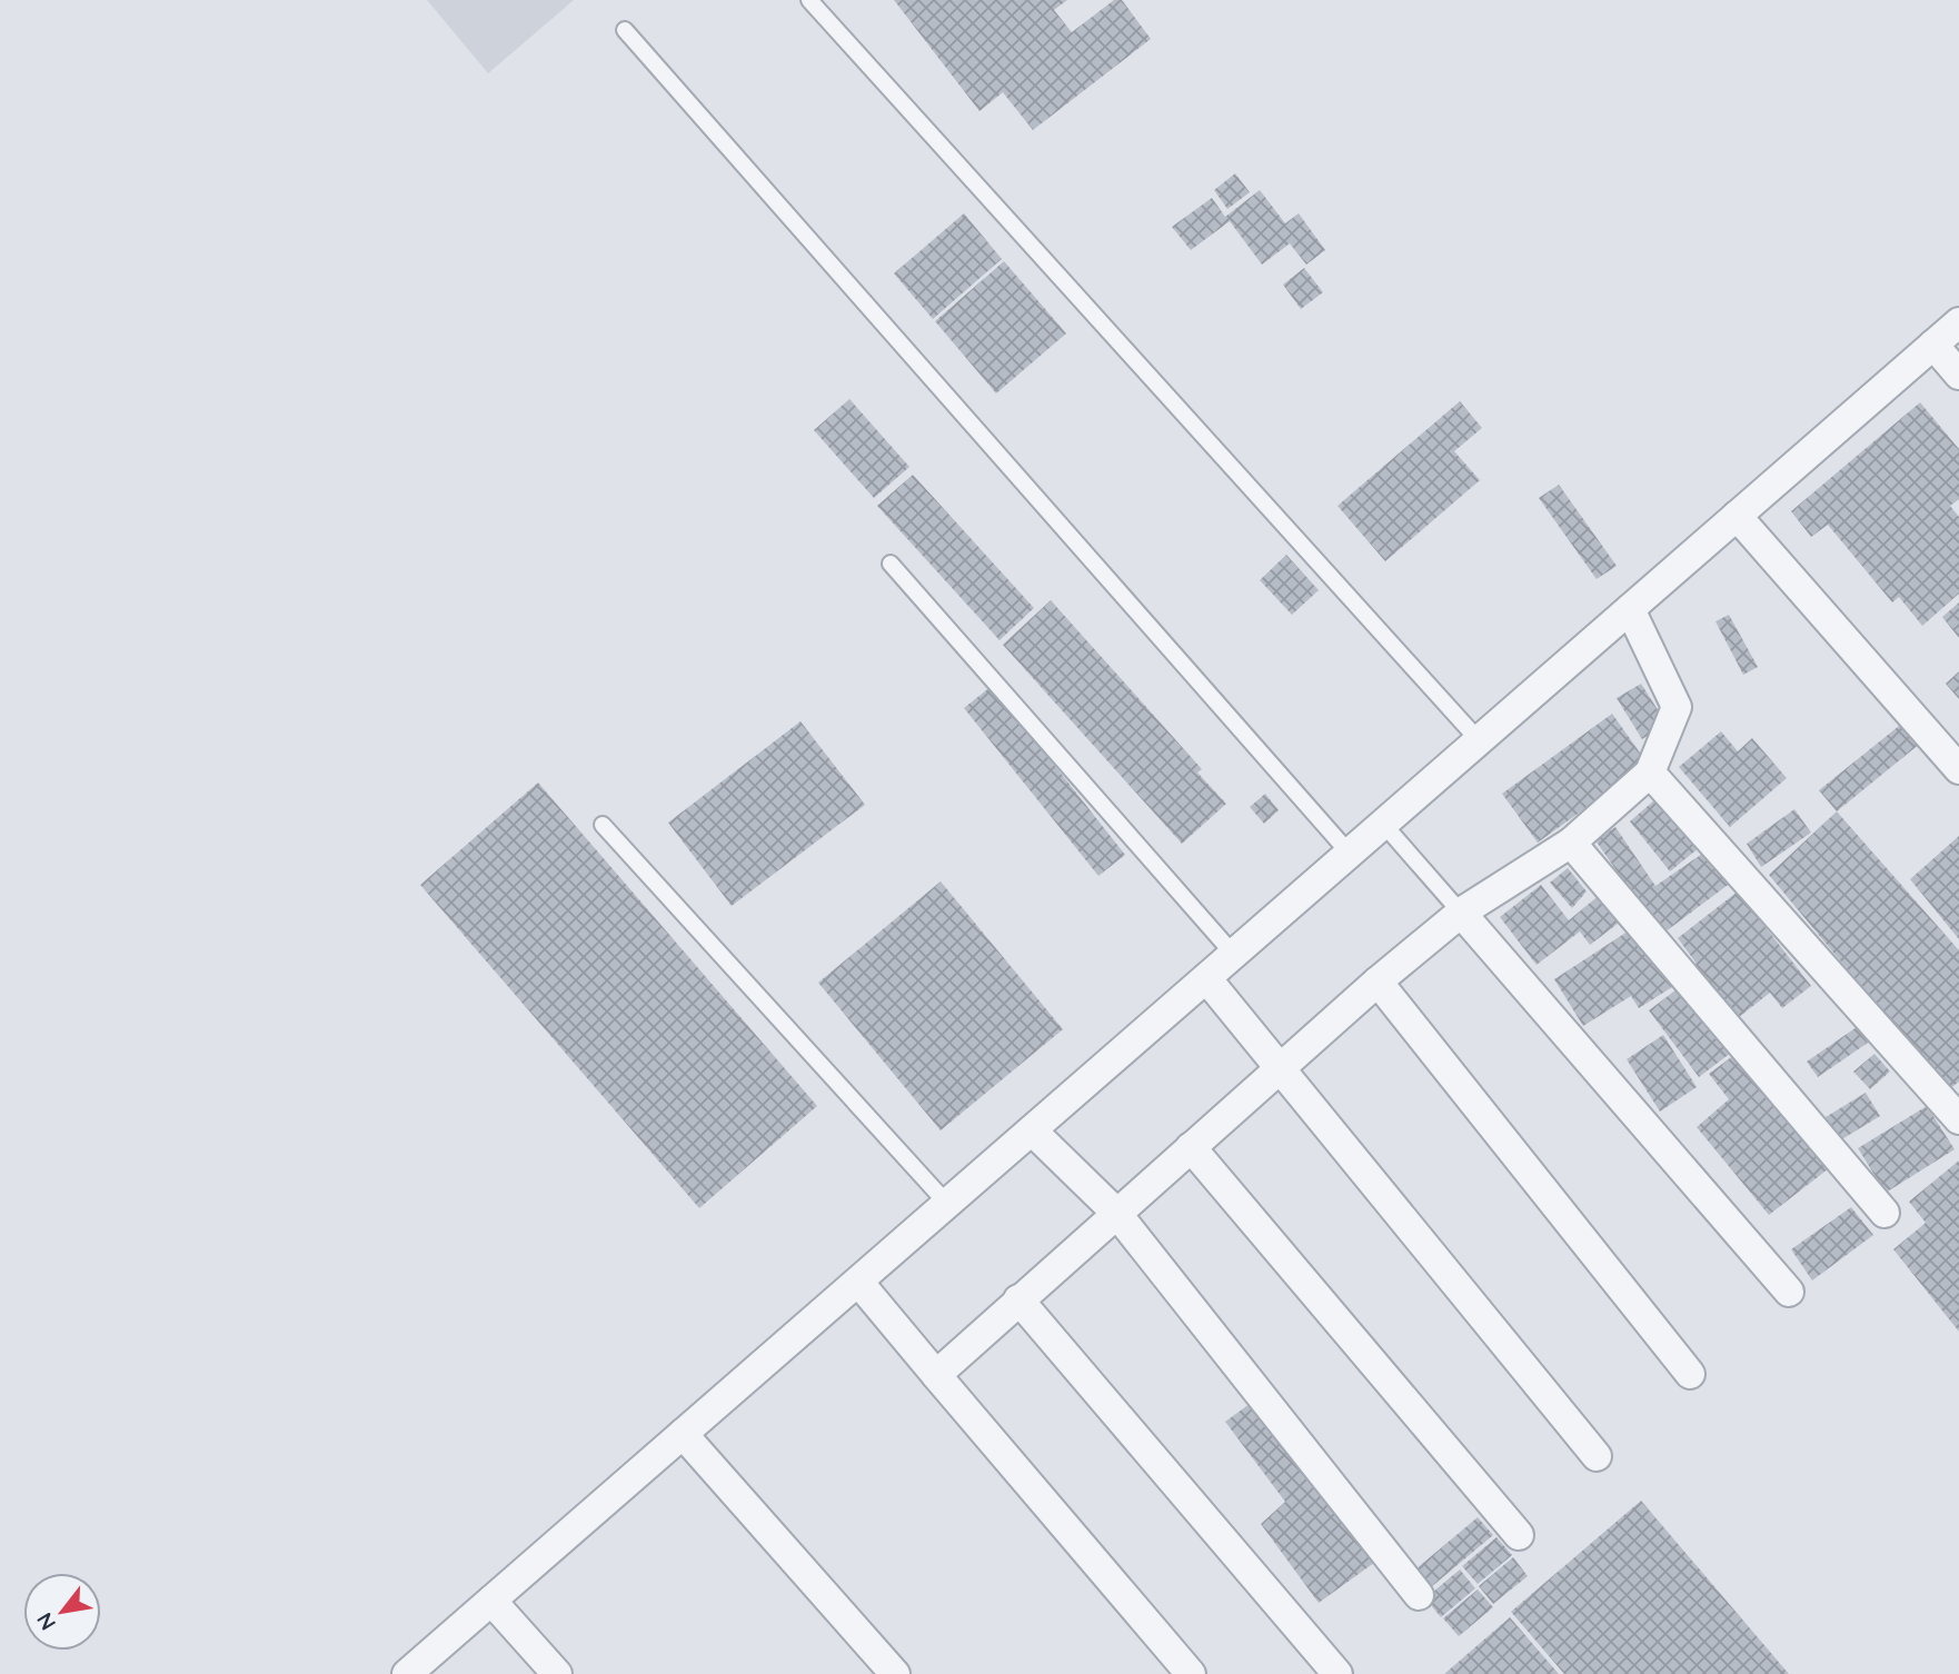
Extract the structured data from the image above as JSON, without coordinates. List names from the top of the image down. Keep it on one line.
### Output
{"north":"bottom left"}
